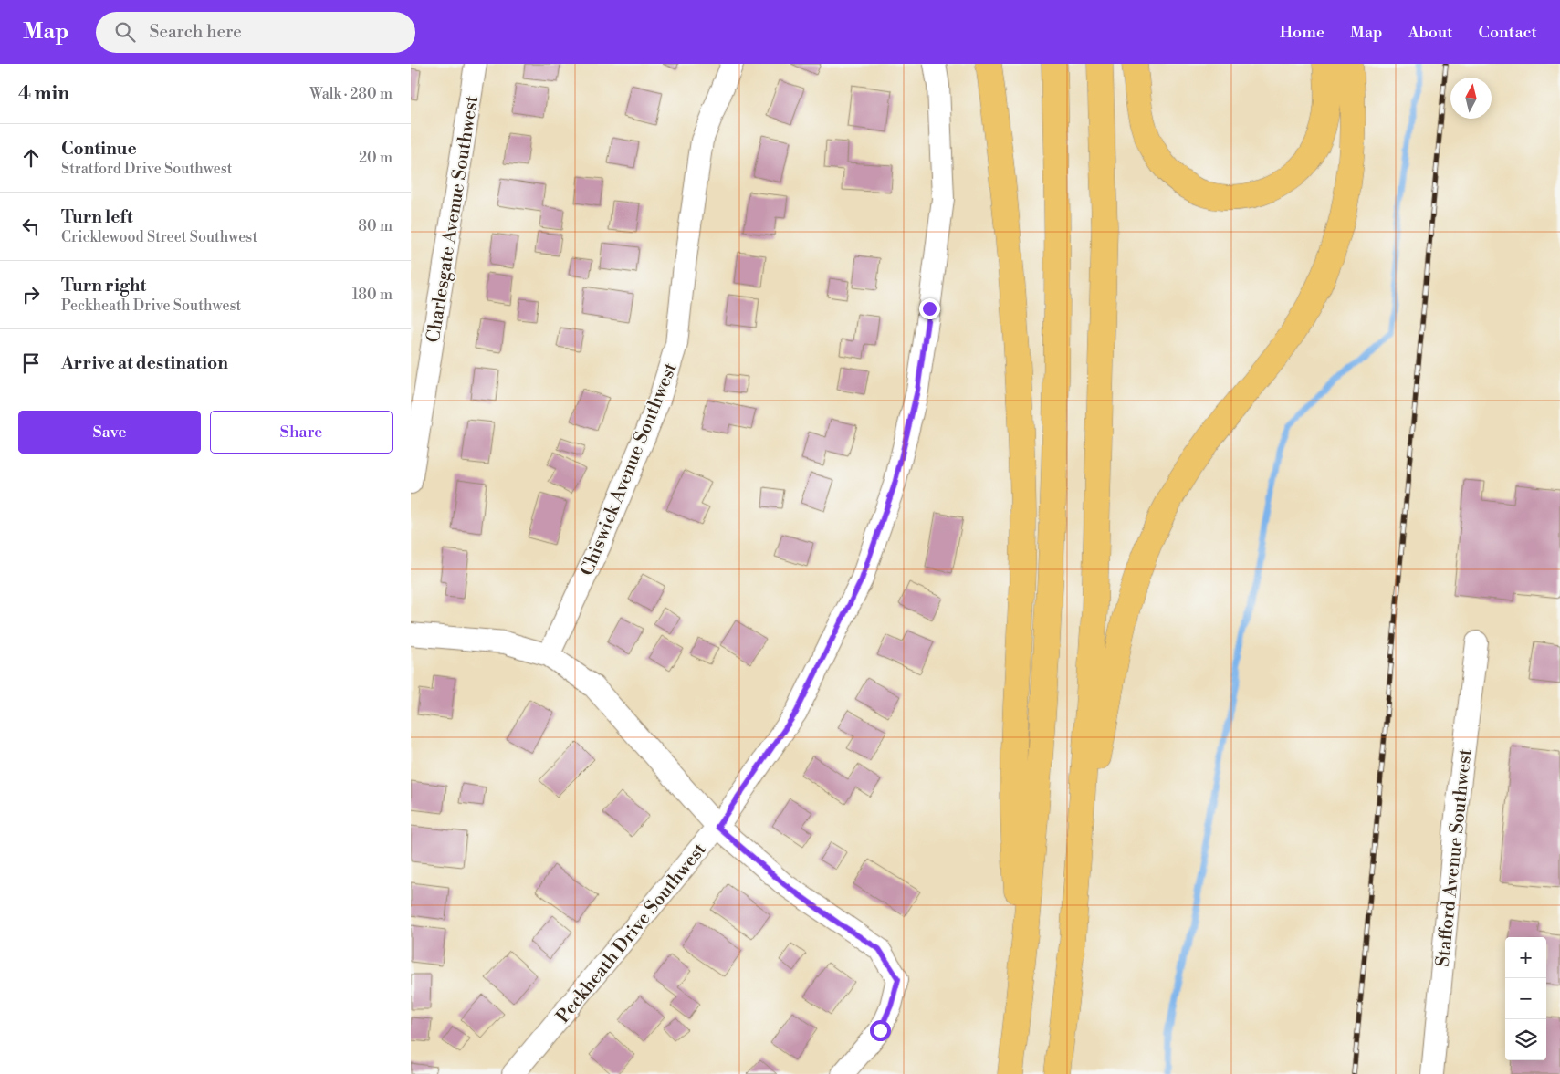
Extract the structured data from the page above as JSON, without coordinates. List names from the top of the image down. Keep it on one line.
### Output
{"streets":{"street":["Charlesgate Avenue Southwest","Chiswick Avenue Southwest","Stafford Avenue Southwest","Peckheath Drive Southwest"]},"north":"top","page":{"header":"Map","search":"Search here","nav":["Home","Map","About","Contact"],"heading":["4 min","Walk · 280 m"],"list":[["Continue","Stratford Drive Southwest","20 m"],["Turn left","Cricklewood Street Southwest","80 m"],["Turn right","Peckheath Drive Southwest","180 m"],"Arrive at destination"],"buttons":["Save","Share"],"map_buttons":["+","−"]}}
